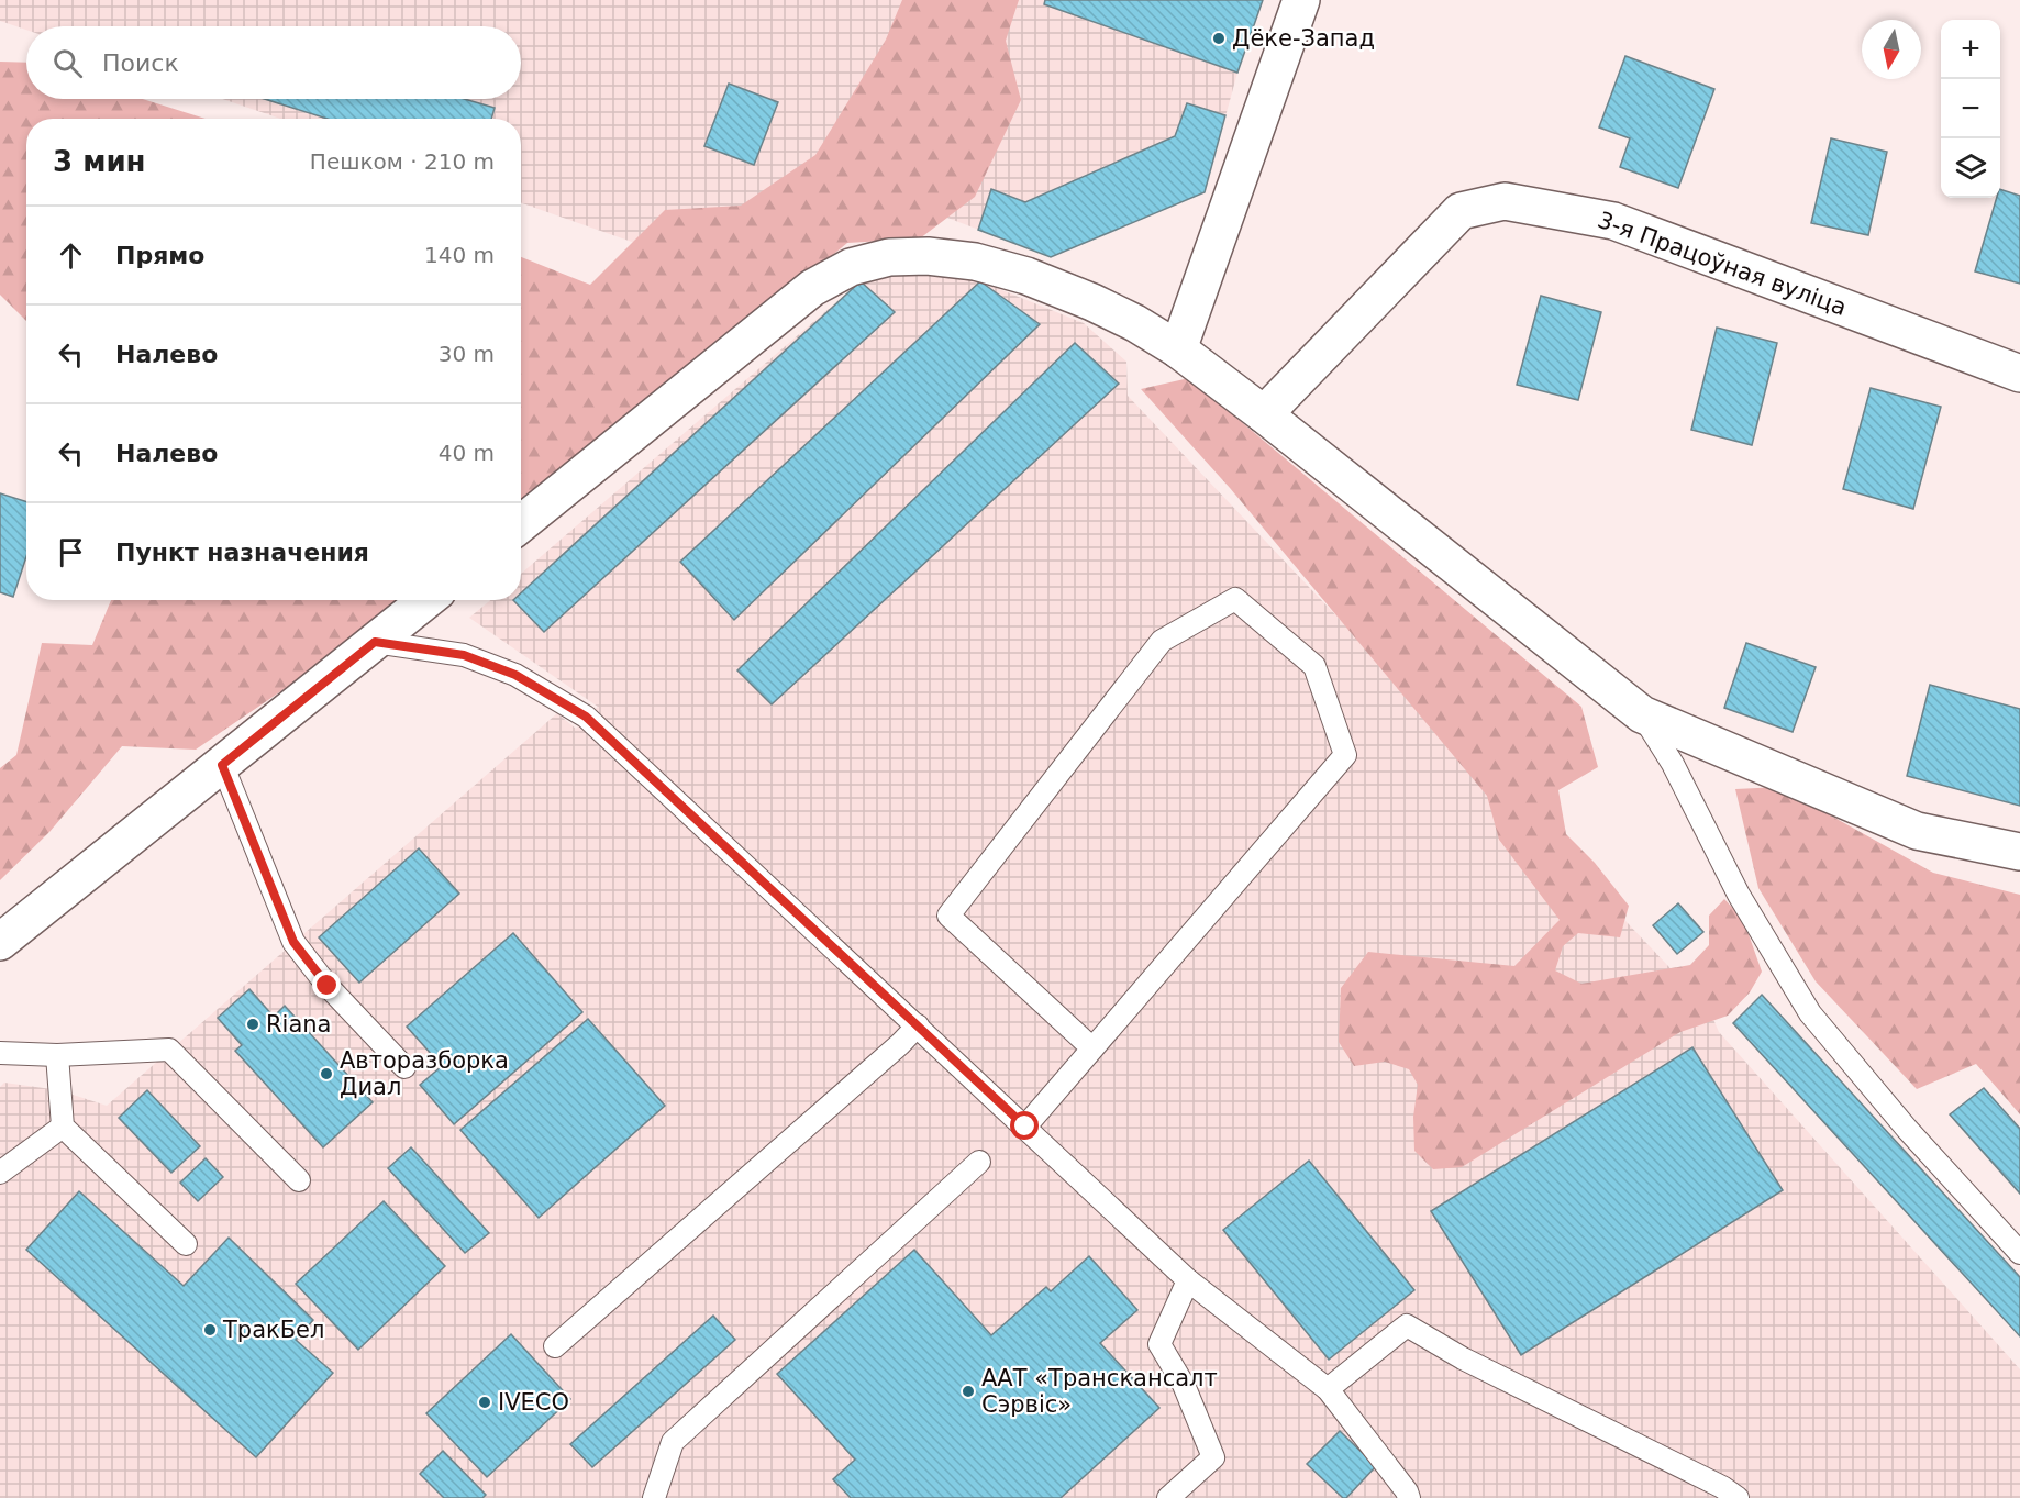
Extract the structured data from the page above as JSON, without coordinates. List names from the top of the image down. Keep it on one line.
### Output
{"streets":{"street":["3-я Працоўная вуліца"]},"places":["Дёке-Запад","Riana","Авторазборка Диал","ТракБел","ААТ «Транскансалт Сэрвіс»","IVECO"],"north":"bottom","page":{"map_buttons":["+","−"],"search":"Поиск","heading":["3 мин","Пешком · 210 m"],"list":[["Прямо","140 m"],["Налево","30 m"],["Налево","40 m"],"Пункт назначения"]}}
